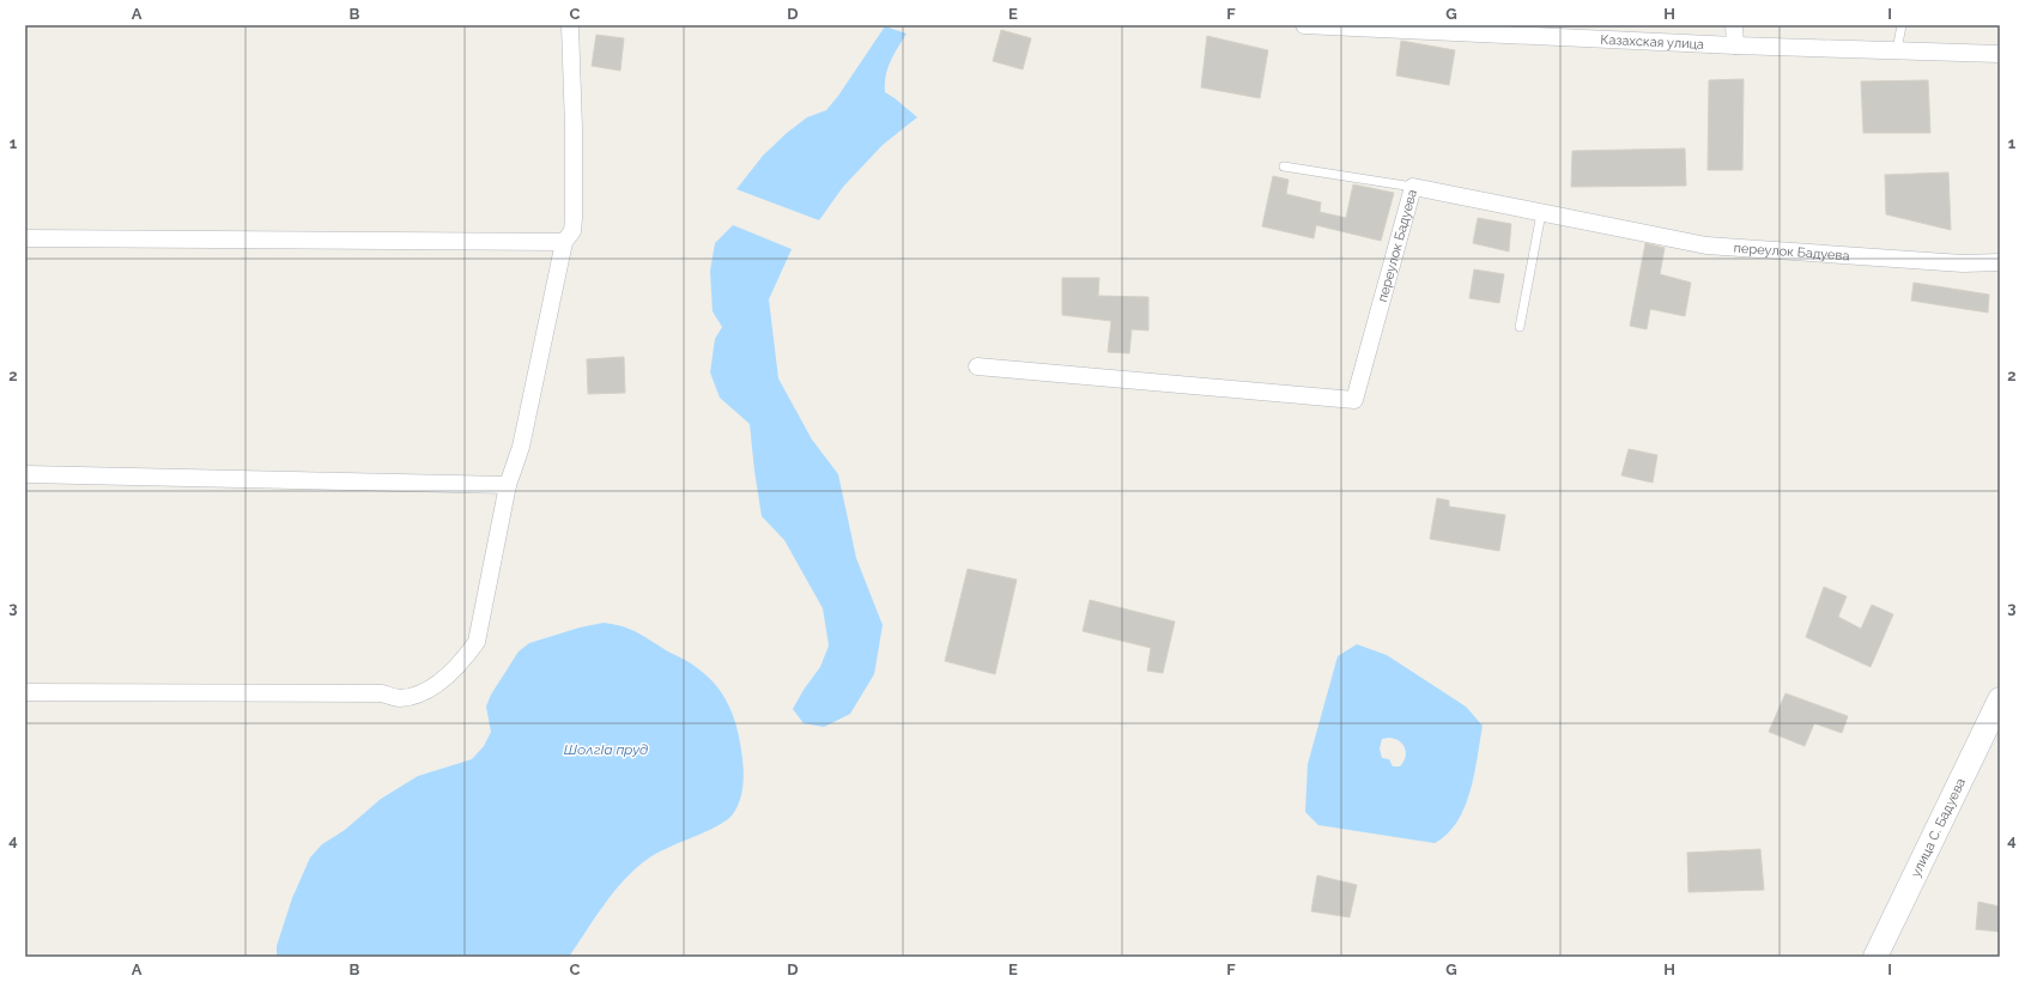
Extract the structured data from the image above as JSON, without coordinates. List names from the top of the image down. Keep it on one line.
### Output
{"streets":{"main road":["улица С. Бадуева"],"street":["Казахская улица","переулок Бадуева"]},"water":["ШолгIа пруд"],"grid":{"columns":["A","B","C","D","E","F","G","H","I"],"rows":["1","2","3","4"]}}
